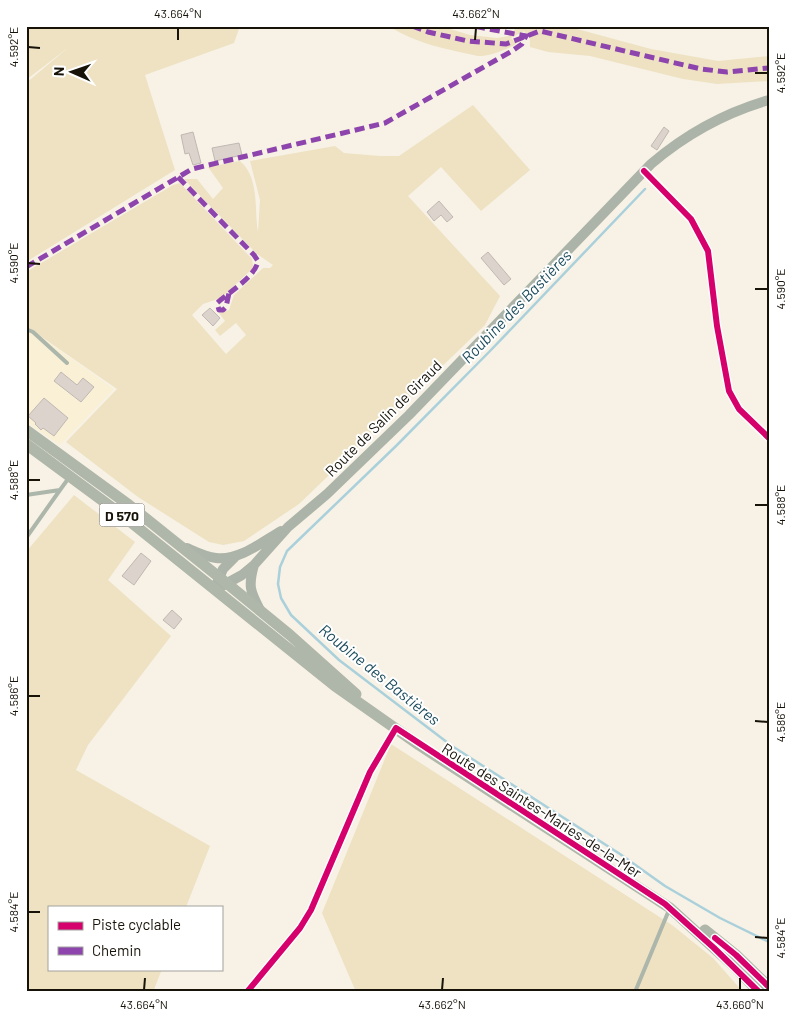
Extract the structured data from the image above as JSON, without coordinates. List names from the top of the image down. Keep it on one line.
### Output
{"streets":{"main road":["Route de Salin de Giraud","D 570","Route des Saintes-Maries-de-la-Mer"]},"crossings":[["Route de Salin de Giraud","Route des Saintes-Maries-de-la-Mer"]],"water":["Roubine des Bastières"],"legend":["Piste cyclable","Chemin"],"north":"left","coordinates":["43.664°N","43.662°N","4.592°E","4.590°E","4.588°E","4.586°E","4.584°E","43.660°N"]}
